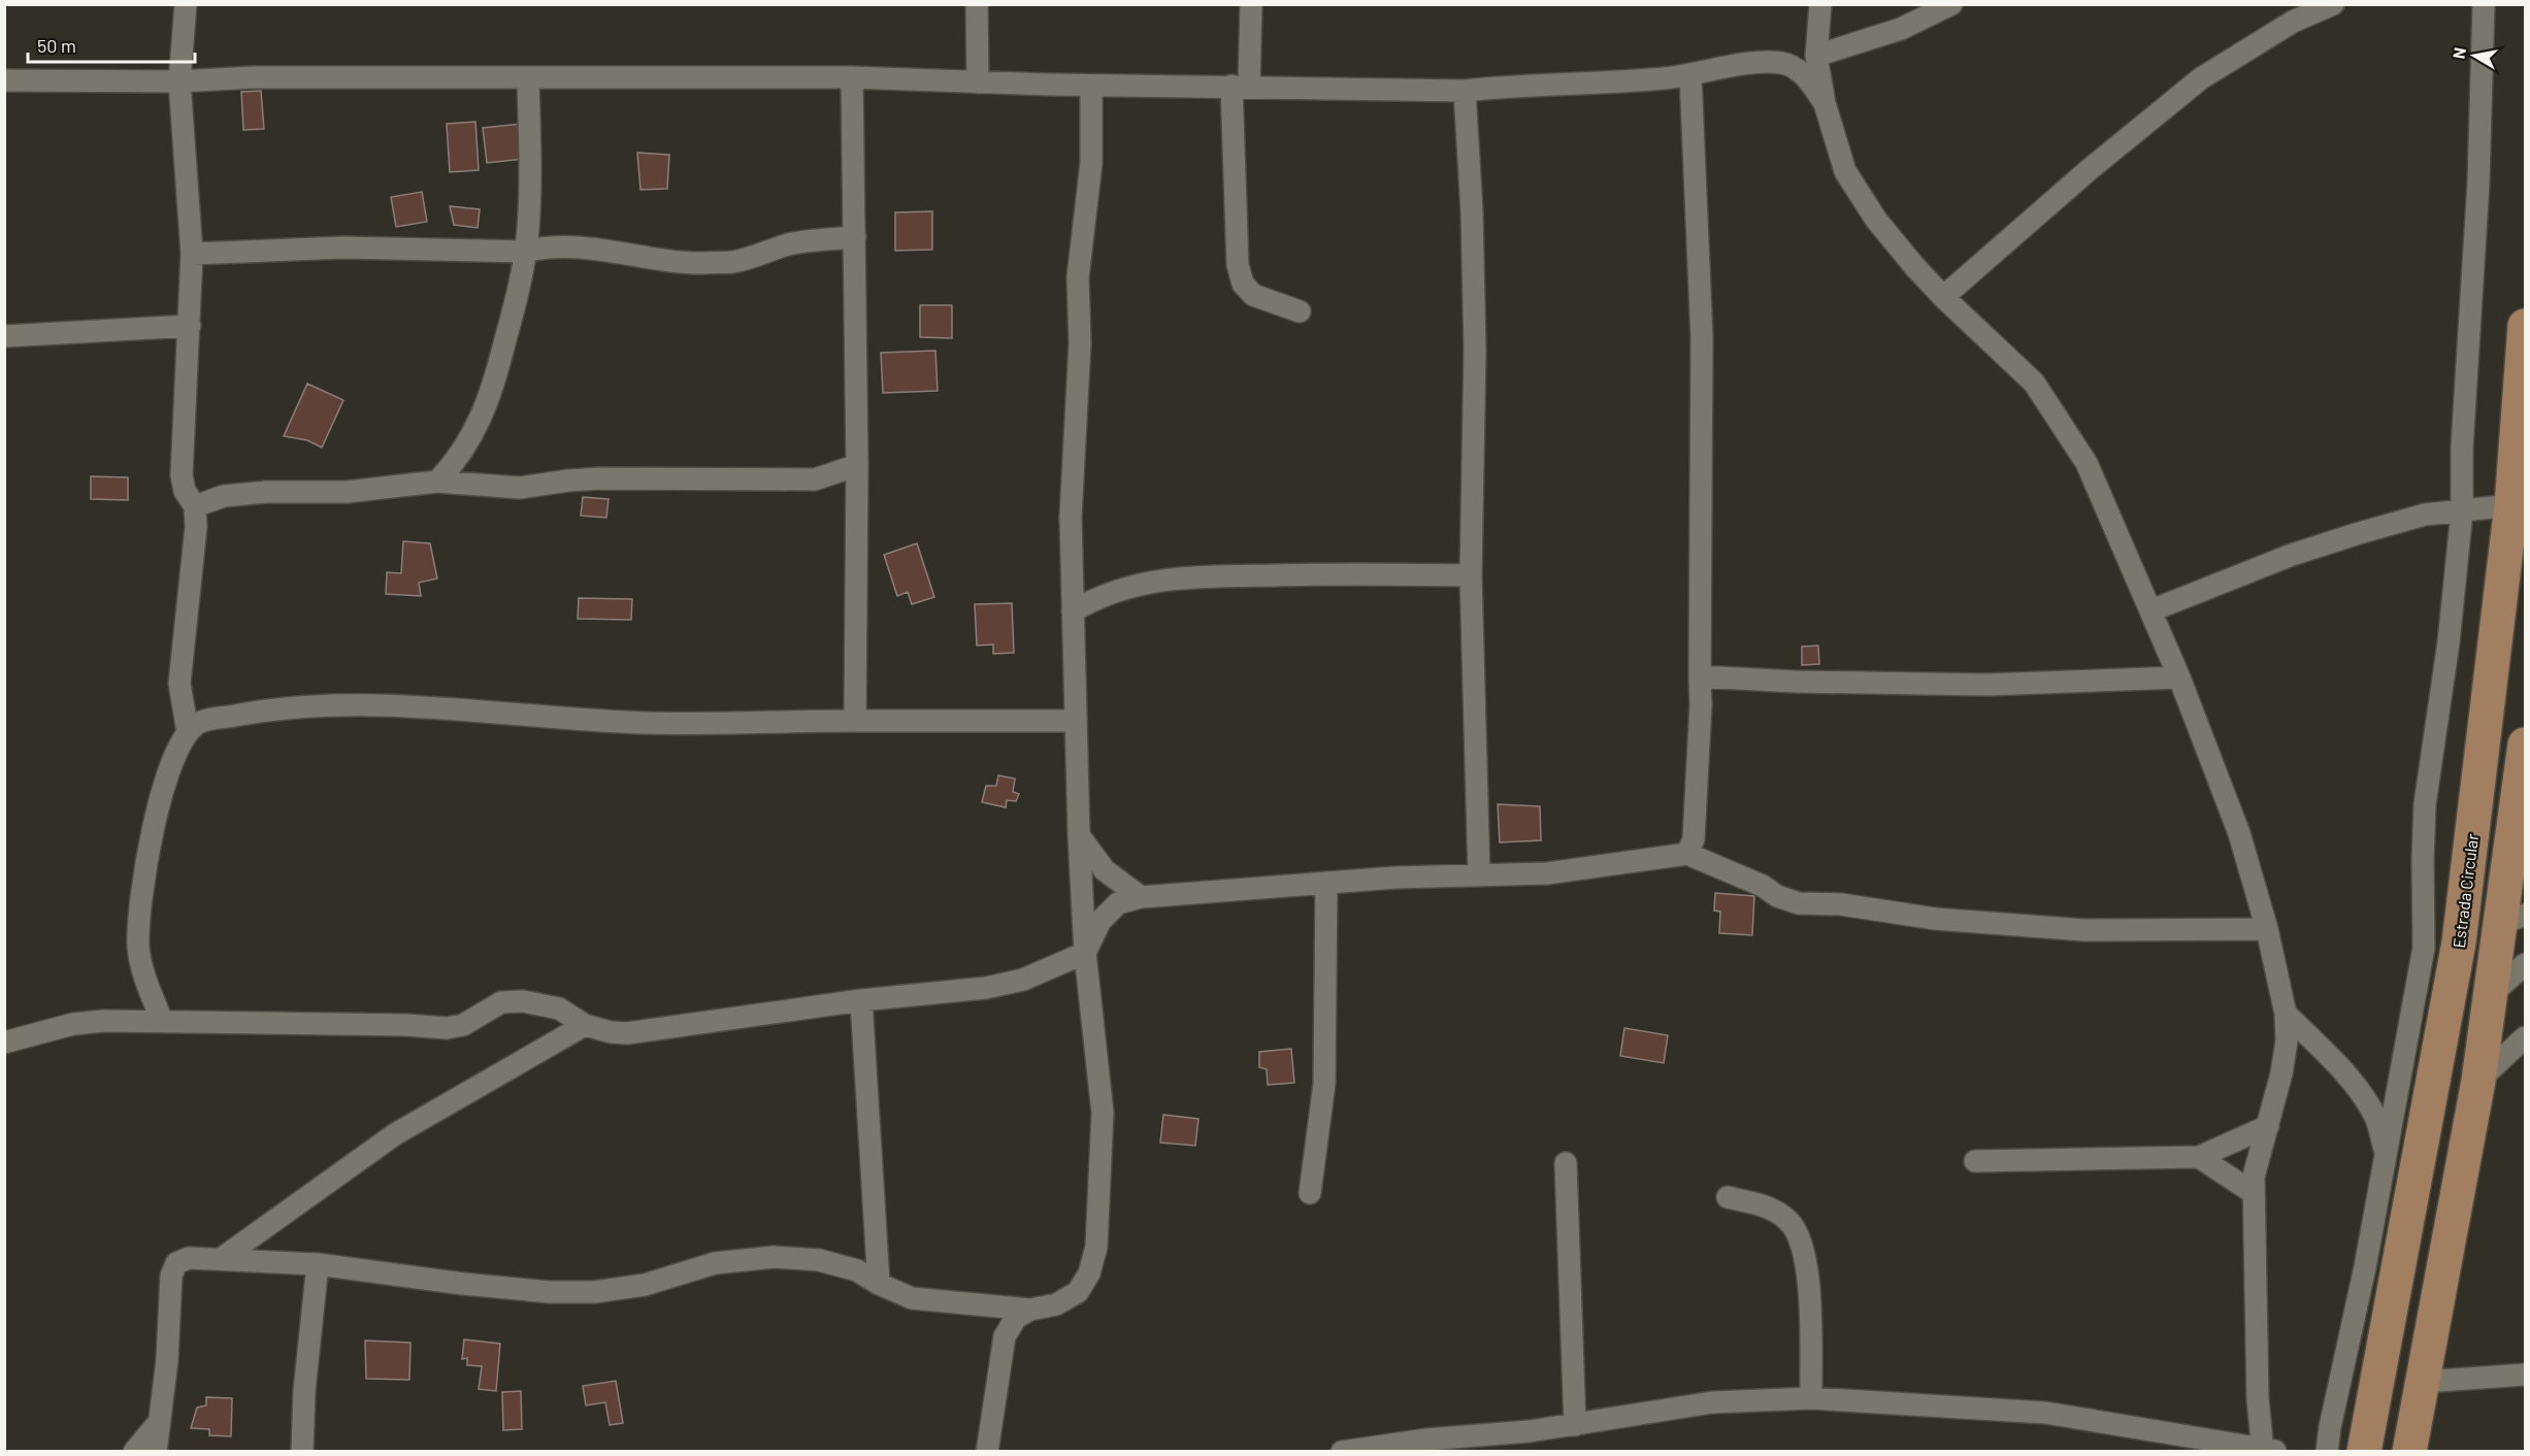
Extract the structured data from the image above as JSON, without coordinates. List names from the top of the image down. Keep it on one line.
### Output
{"streets":{"main road":["Estrada Circular"]},"scale_bar":"50 m","north":"left"}
